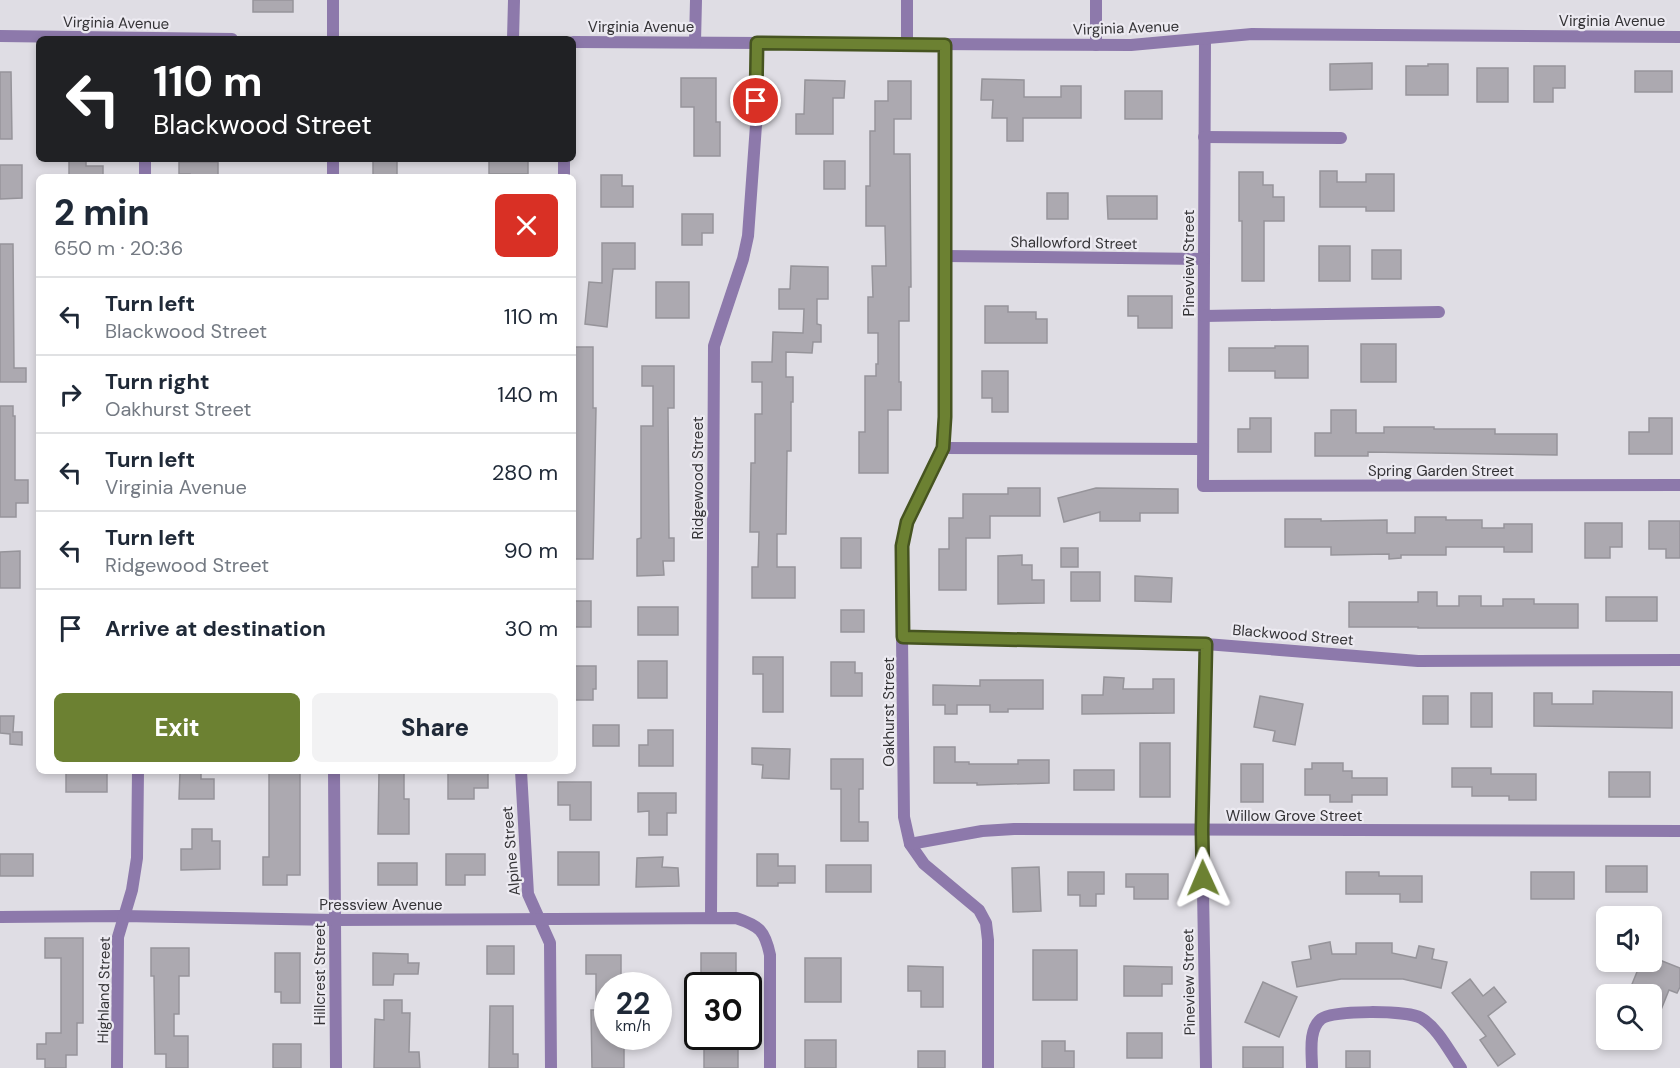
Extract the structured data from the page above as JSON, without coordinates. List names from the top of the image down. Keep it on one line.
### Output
{"streets":{"street":["Virginia Avenue","Shallowford Street","Pineview Street","Spring Garden Street","Ridgewood Street","Blackwood Street","Oakhurst Street","Willow Grove Street","Alpine Street","Pressview Avenue","Hillcrest Street","Highland Street"]},"crossings":[["Virginia Avenue","Pineview Street"],["Virginia Avenue","Ridgewood Street"],["Virginia Avenue","Oakhurst Street"],["Shallowford Street","Pineview Street"],["Shallowford Street","Oakhurst Street"],["Pineview Street","Spring Garden Street"],["Pineview Street","Blackwood Street"],["Pineview Street","Willow Grove Street"],["Ridgewood Street","Pressview Avenue"],["Blackwood Street","Oakhurst Street"],["Oakhurst Street","Willow Grove Street"],["Alpine Street","Pressview Avenue"],["Pressview Avenue","Hillcrest Street"],["Pressview Avenue","Highland Street"]],"page":{"turn":["110 m","Blackwood Street"],"heading":["2 min","650 m · 20:36"],"list":[{"name":"Turn left","note":"Blackwood Street","value":"110 m"},{"name":"Turn right","note":"Oakhurst Street","value":"140 m"},{"name":"Turn left","note":"Virginia Avenue","value":"280 m"},{"name":"Turn left","note":"Ridgewood Street","value":"90 m"},{"name":"Arrive at destination","value":"30 m"}],"buttons":["Exit","Share"],"speed":"22 km/h","limit":"30"}}
